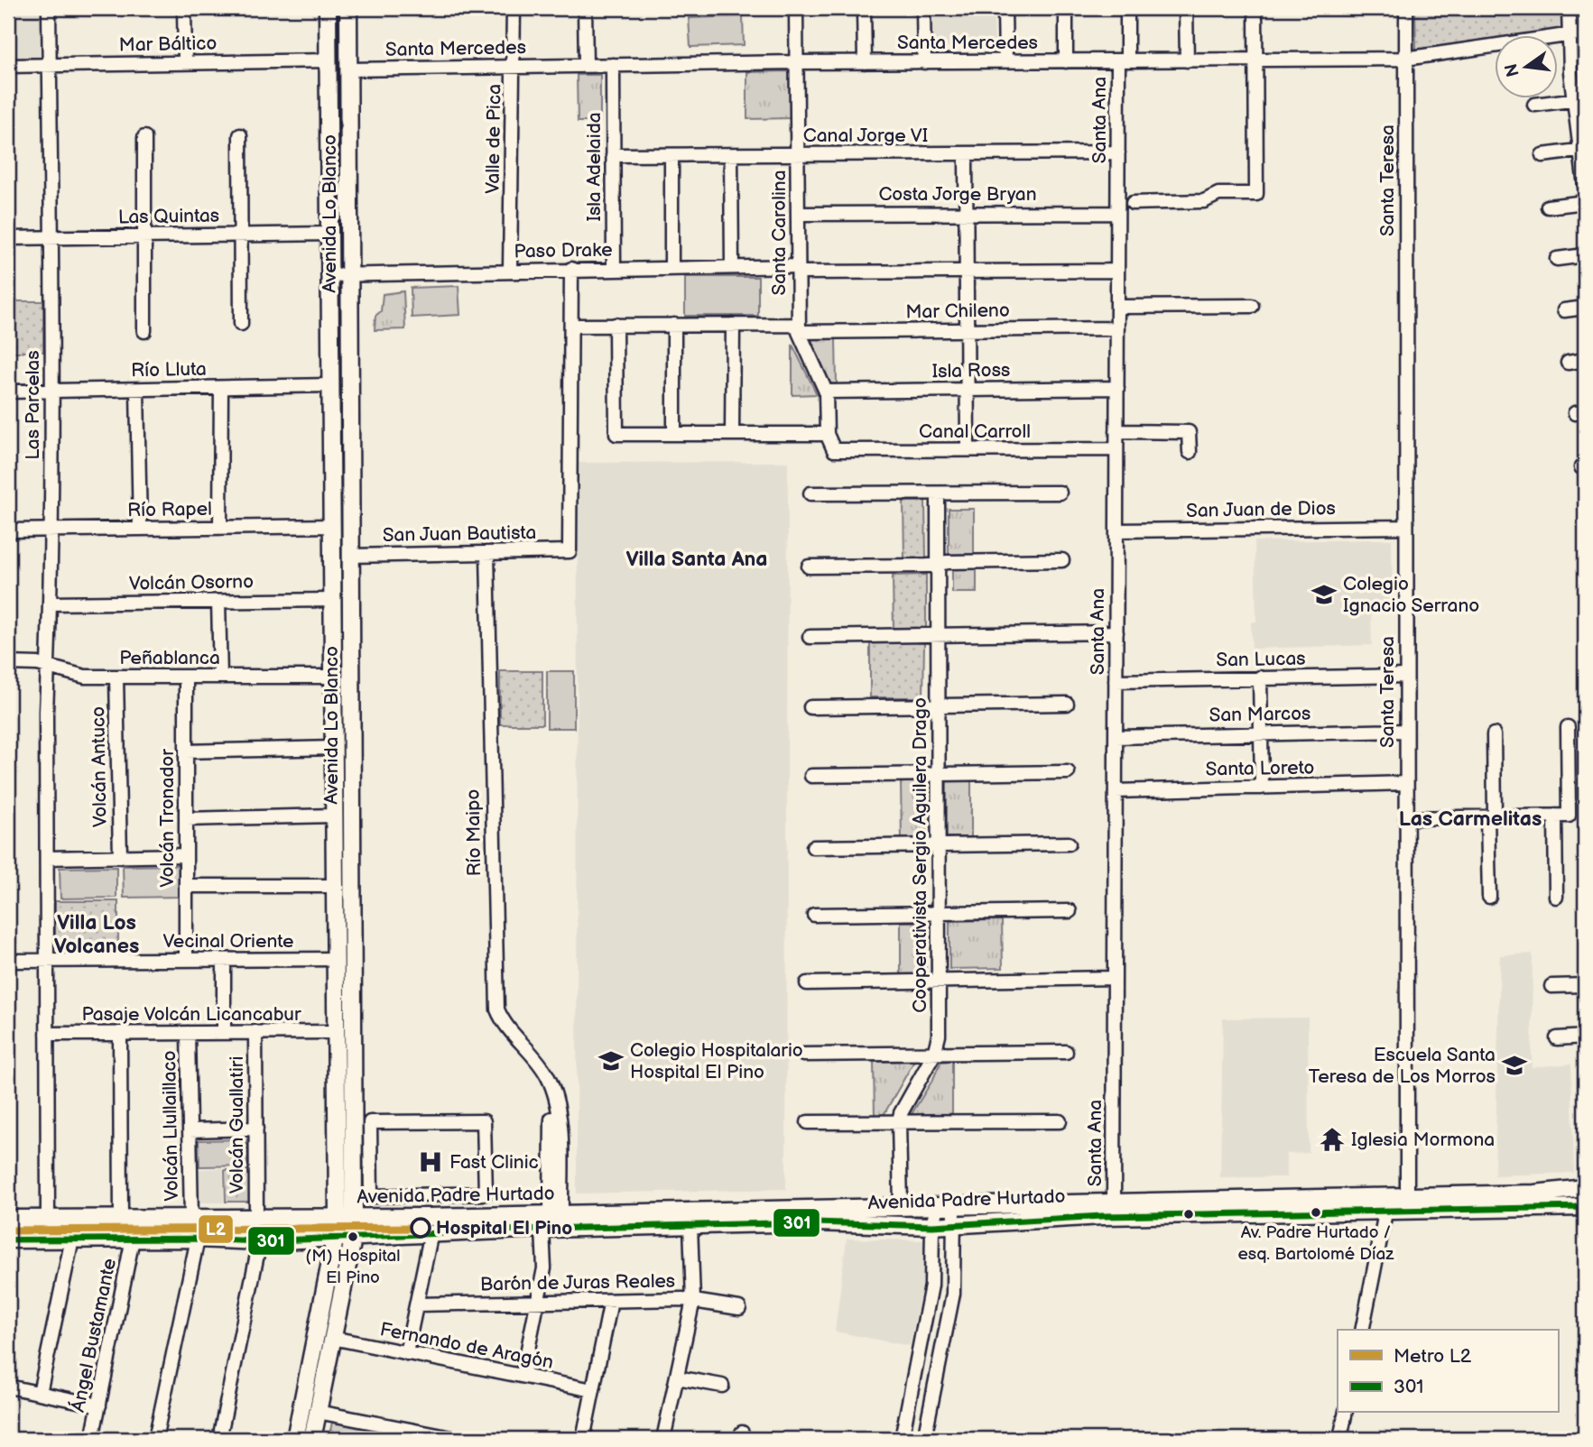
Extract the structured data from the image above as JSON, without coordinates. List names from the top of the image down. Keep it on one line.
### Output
{"streets":{"main road":["Avenida Lo Blanco","Avenida Padre Hurtado"],"street":["Santa Mercedes","Mar Báltico","Santa Ana","Canal Jorge VI","Valle de Pica","Isla Adelaida","Santa Teresa","Costa Jorge Bryan","Las Quintas","Santa Carolina","Paso Drake","Mar Chileno","Río Lluta","Isla Ross","Las Parcelas","Canal Carroll","Río Rapel","San Juan de Dios","San Juan Bautista","Volcán Osorno","Peñablanca","San Lucas","San Marcos","Volcán Antuco","Santa Loreto","Volcán Tronador","Río Maipo","Cooperativista Sergio Aguilera Drago","Vecinal Oriente","Pasaje Volcán Licancabur","Volcán Guallatiri","Volcán Llullaillaco","Barón de Juras Reales","Ángel Bustamante","Fernando de Aragón"]},"crossings":[["Santa Mercedes","Santa Ana"],["Santa Mercedes","Valle de Pica"],["Santa Mercedes","Isla Adelaida"],["Santa Mercedes","Santa Teresa"],["Santa Mercedes","Avenida Lo Blanco"],["Santa Mercedes","Santa Carolina"],["Mar Báltico","Avenida Lo Blanco"],["Mar Báltico","Las Parcelas"],["Santa Ana","Canal Jorge VI"],["Santa Ana","Costa Jorge Bryan"],["Santa Ana","Paso Drake"],["Santa Ana","Mar Chileno"],["Santa Ana","Isla Ross"],["Santa Ana","Canal Carroll"],["Santa Ana","San Juan de Dios"],["Santa Ana","San Lucas"],["Santa Ana","San Marcos"],["Santa Ana","Santa Loreto"],["Santa Ana","Avenida Padre Hurtado"],["Canal Jorge VI","Isla Adelaida"],["Canal Jorge VI","Santa Carolina"],["Valle de Pica","Paso Drake"],["Isla Adelaida","Paso Drake"],["Santa Teresa","San Juan de Dios"],["Santa Teresa","San Lucas"],["Santa Teresa","San Marcos"],["Santa Teresa","Santa Loreto"],["Santa Teresa","Avenida Padre Hurtado"],["Costa Jorge Bryan","Santa Carolina"],["Avenida Lo Blanco","Las Quintas"],["Avenida Lo Blanco","Paso Drake"],["Avenida Lo Blanco","Río Lluta"],["Avenida Lo Blanco","Río Rapel"],["Avenida Lo Blanco","San Juan Bautista"],["Avenida Lo Blanco","Volcán Osorno"],["Avenida Lo Blanco","Peñablanca"],["Avenida Lo Blanco","Vecinal Oriente"],["Avenida Lo Blanco","Pasaje Volcán Licancabur"],["Avenida Lo Blanco","Avenida Padre Hurtado"],["Avenida Lo Blanco","Fernando de Aragón"],["Las Quintas","Las Parcelas"],["Santa Carolina","Paso Drake"],["Santa Carolina","Mar Chileno"],["Santa Carolina","Isla Ross"],["Santa Carolina","Canal Carroll"],["Mar Chileno","San Juan Bautista"],["Río Lluta","Las Parcelas"],["Las Parcelas","Río Rapel"],["Las Parcelas","Volcán Osorno"],["Las Parcelas","Peñablanca"],["Las Parcelas","Vecinal Oriente"],["Las Parcelas","Pasaje Volcán Licancabur"],["Las Parcelas","Avenida Padre Hurtado"],["San Juan Bautista","Río Maipo"],["Peñablanca","Volcán Antuco"],["Peñablanca","Volcán Tronador"],["Volcán Tronador","Vecinal Oriente"],["Río Maipo","Avenida Padre Hurtado"],["Río Maipo","Barón de Juras Reales"],["Río Maipo","Fernando de Aragón"],["Cooperativista Sergio Aguilera Drago","Avenida Padre Hurtado"],["Pasaje Volcán Licancabur","Volcán Guallatiri"],["Pasaje Volcán Licancabur","Volcán Llullaillaco"],["Volcán Guallatiri","Avenida Padre Hurtado"],["Volcán Llullaillaco","Avenida Padre Hurtado"],["Avenida Padre Hurtado","Ángel Bustamante"]],"districts":["Villa Santa Ana","Las Carmelitas","Villa Los Volcanes"],"places":{"school or university":["Colegio Ignacio Serrano","Colegio Hospitalario Hospital El Pino","Escuela Santa Teresa de Los Morros"],"temple":["Iglesia Mormona"],"hospital":["Fast Clinic"],"other":["Av. Padre Hurtado / esq. Bartolomé Díaz","Hospital El Pino","(M) Hospital El Pino"]},"lines":["transit line 301","metro line L2"],"legend":["Metro L2","301"],"north":"left"}
